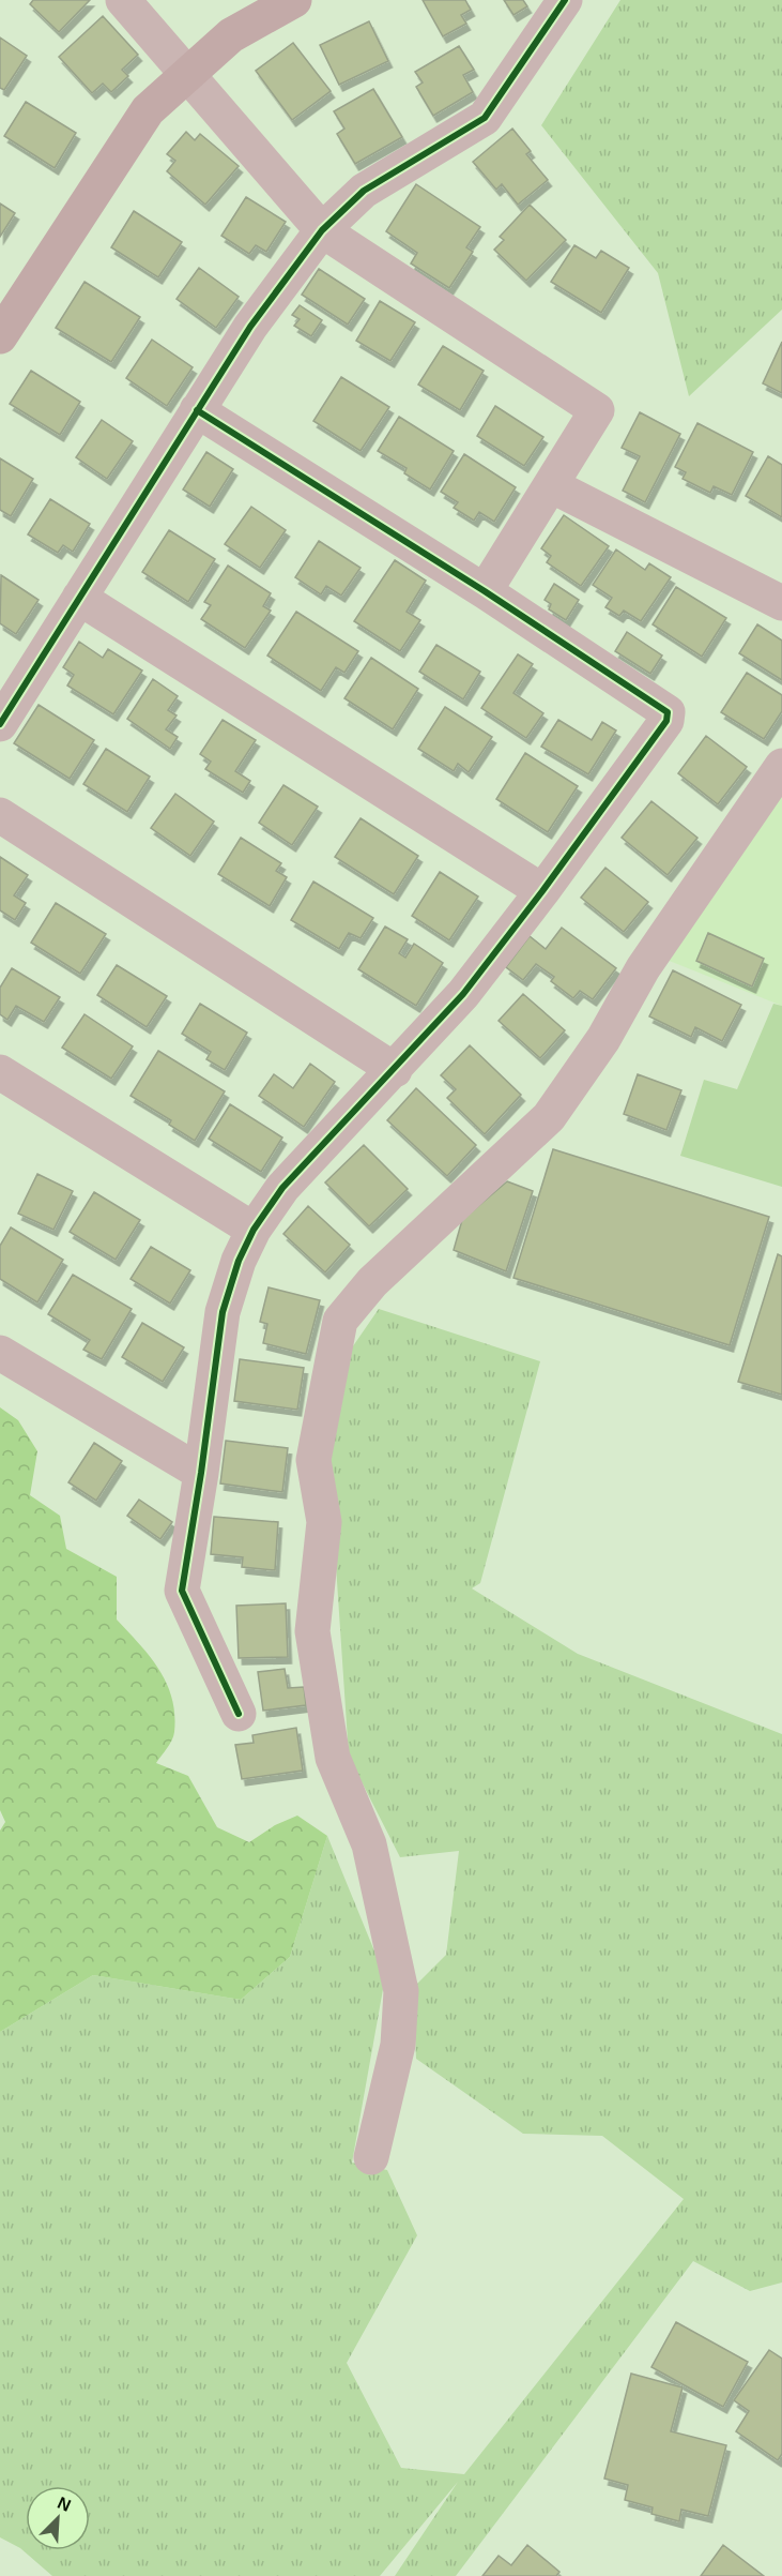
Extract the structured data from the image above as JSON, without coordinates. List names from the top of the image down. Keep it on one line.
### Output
{"north":"top right"}
